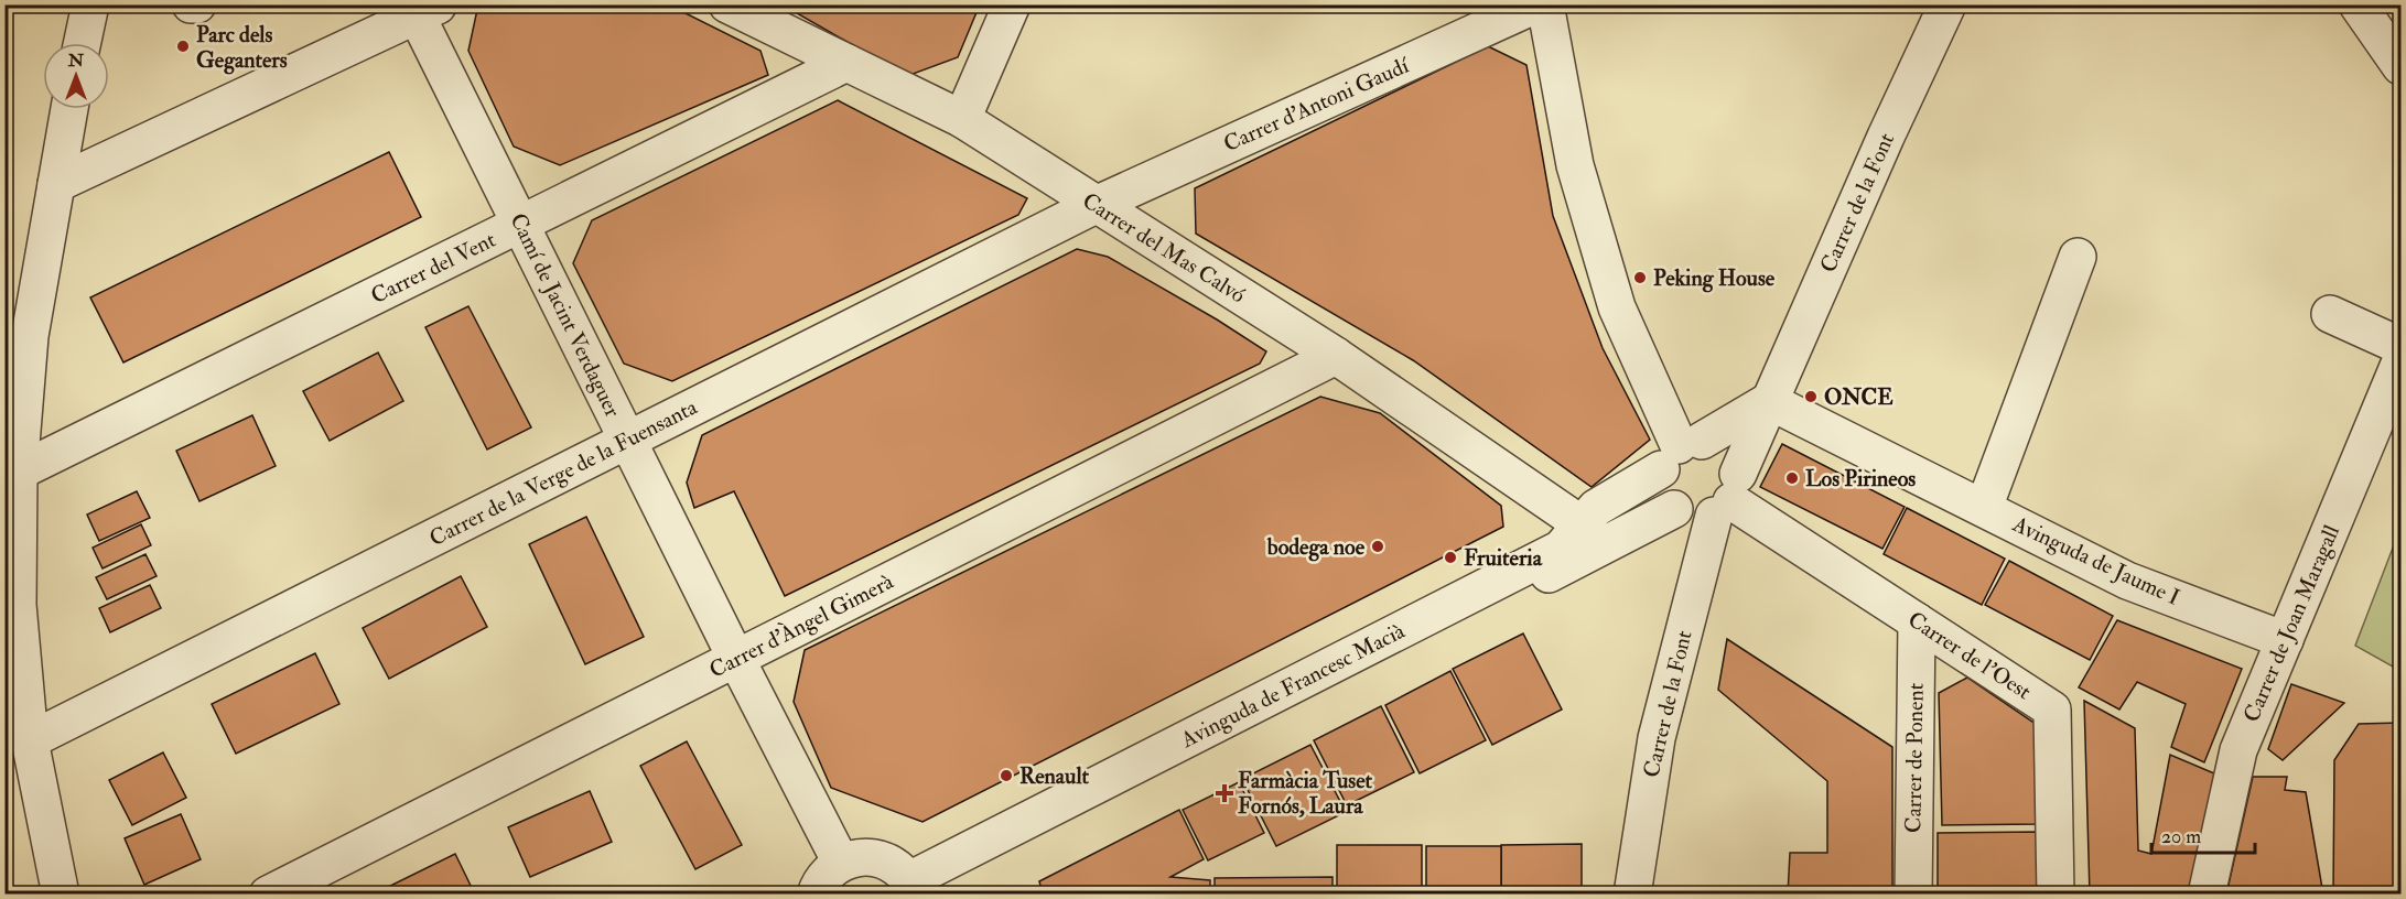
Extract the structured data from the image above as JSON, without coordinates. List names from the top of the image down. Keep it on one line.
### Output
{"streets":{"street":["Carrer d'Antoni Gaudí","Carrer de la Font","Carrer del Mas Calvó","Carrer del Vent","Camí de Jacint Verdaguer","Carrer de la Verge de la Fuensanta","Avinguda de Jaume I","Carrer de Joan Maragall","Carrer d'Àngel Gimerà","Carrer de l'Oest","Avinguda de Francesc Macià","Carrer de Ponent"]},"crossings":[["Carrer d'Antoni Gaudí","Carrer del Mas Calvó"],["Carrer d'Antoni Gaudí","Carrer de la Verge de la Fuensanta"],["Carrer de la Font","Avinguda de Jaume I"],["Carrer de la Font","Carrer de l'Oest"],["Carrer de la Font","Avinguda de Francesc Macià"],["Carrer del Mas Calvó","Carrer del Vent"],["Carrer del Mas Calvó","Carrer de la Verge de la Fuensanta"],["Carrer del Mas Calvó","Carrer d'Àngel Gimerà"],["Carrer del Mas Calvó","Avinguda de Francesc Macià"],["Carrer del Vent","Camí de Jacint Verdaguer"],["Camí de Jacint Verdaguer","Carrer de la Verge de la Fuensanta"],["Camí de Jacint Verdaguer","Carrer d'Àngel Gimerà"],["Avinguda de Jaume I","Carrer de Joan Maragall"],["Carrer de l'Oest","Avinguda de Francesc Macià"],["Carrer de l'Oest","Carrer de Ponent"]],"places":{"other":["Parc dels Geganters","Peking House","ONCE","Los Pirineos","bodega noe","Fruiteria","Renault"],"health":["Farmàcia Tuset Fornós, Laura"]},"scale_bar":"20 m","north":"top"}
